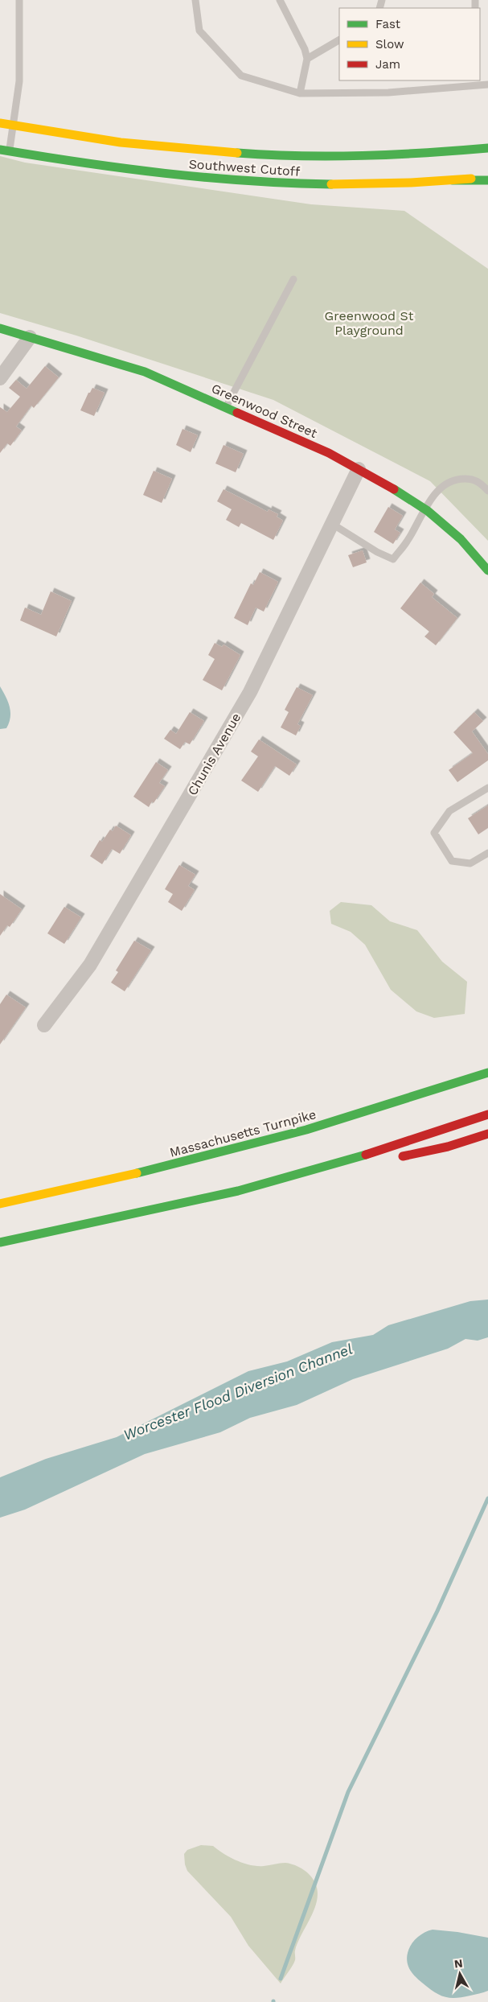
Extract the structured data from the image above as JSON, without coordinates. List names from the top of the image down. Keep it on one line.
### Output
{"streets":{"main road":["Southwest Cutoff","Greenwood Street","Massachusetts Turnpike"],"street":["Chunis Avenue"]},"crossings":[["Greenwood Street","Chunis Avenue"]],"water":["Worcester Flood Diversion Channel"],"parks":["Greenwood St Playground"],"legend":["Fast","Slow","Jam"],"north":"top"}
